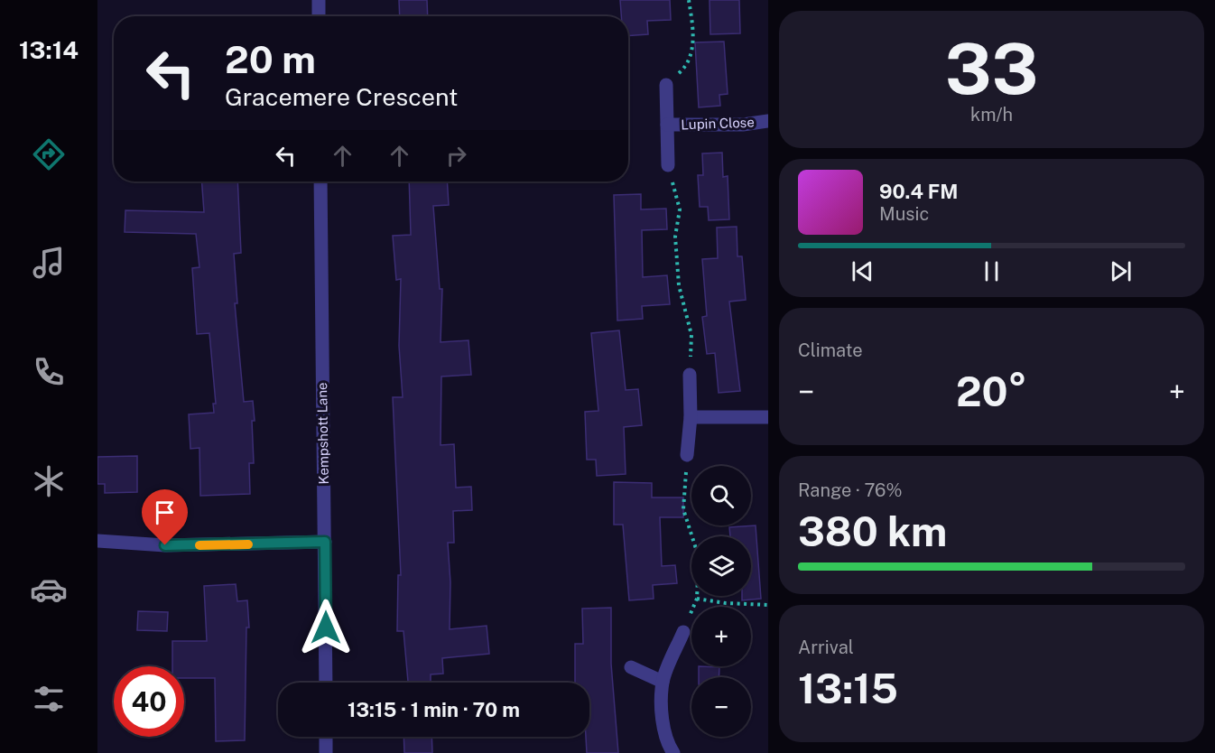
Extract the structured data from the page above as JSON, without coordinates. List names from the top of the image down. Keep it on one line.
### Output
{"streets":{"street":["Lupin Close","Kempshott Lane"]},"page":{"tabs":"13:14","tile":[["33","km/h"],"Climate",["Range · 76%","380 km"],["Arrival","13:15"]],"turn":["20 m","Gracemere Crescent"],"song":["90.4 FM","Music"],"heat":["−","20°","+"],"map_buttons":["+","−"],"limit":"40","trip":"13:15 · 1 min · 70 m"}}
